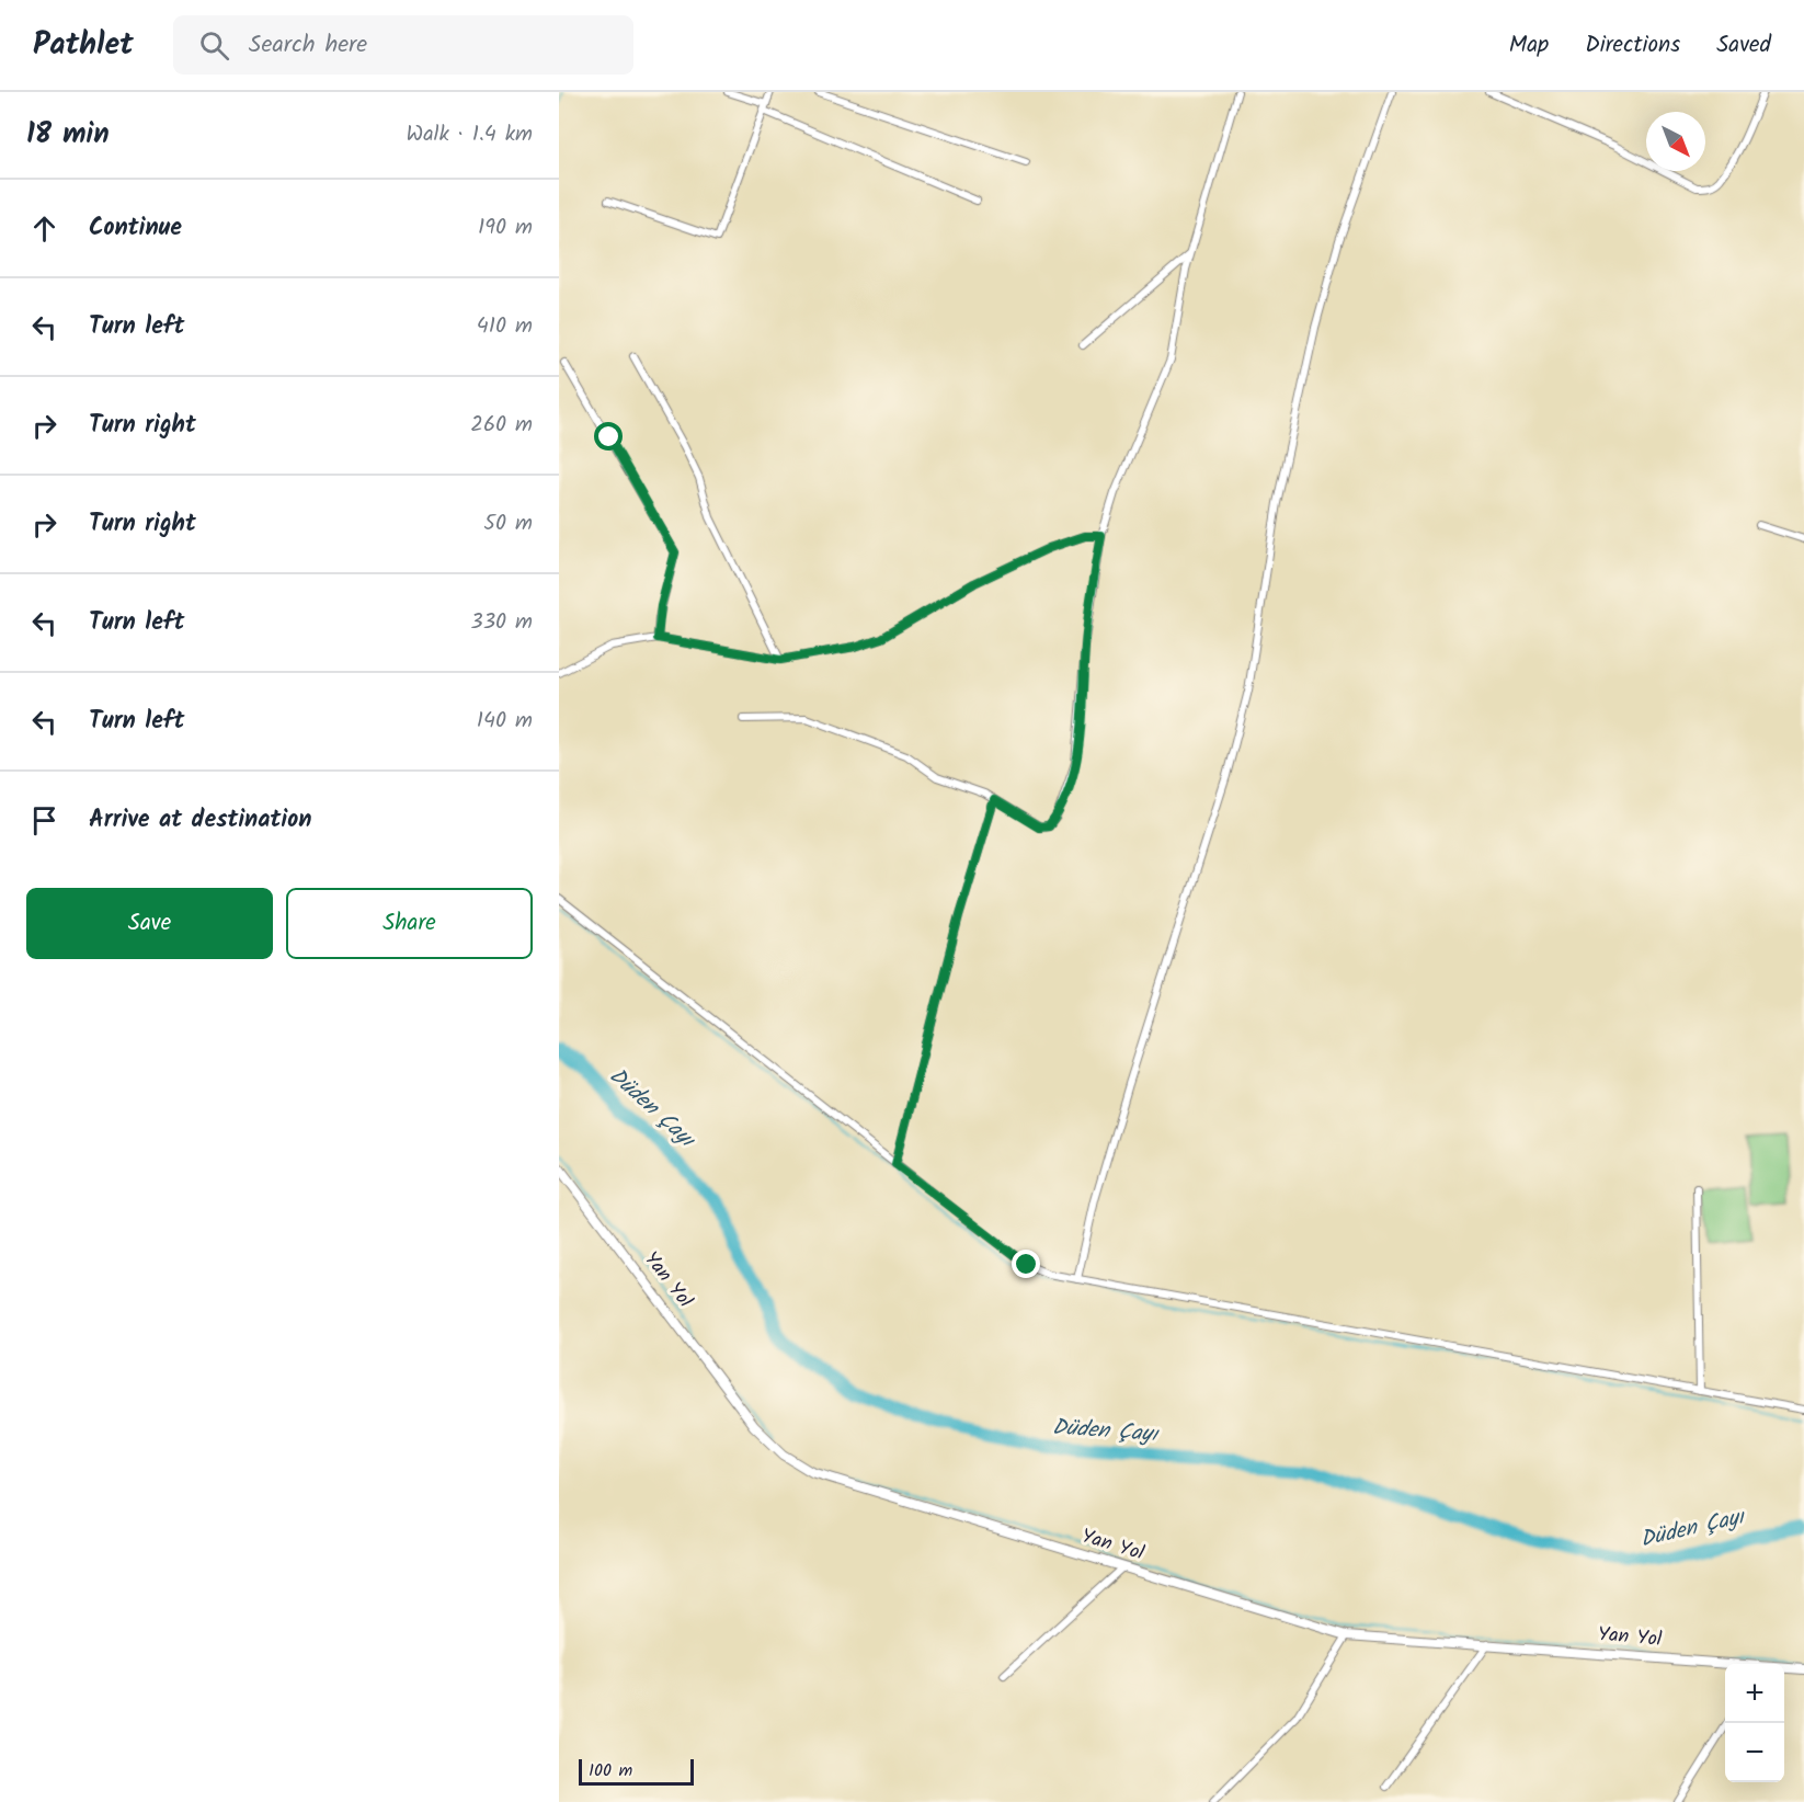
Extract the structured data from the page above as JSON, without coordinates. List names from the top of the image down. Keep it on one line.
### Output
{"streets":{"street":["Yan Yol"]},"water":["Düden Çayı"],"scale_bar":"100 m","north":"bottom right","page":{"header":"Pathlet","search":"Search here","nav":["Map","Directions","Saved"],"heading":["18 min","Walk · 1.4 km"],"list":[["Continue","190 m"],["Turn left","410 m"],["Turn right","260 m"],["Turn right","50 m"],["Turn left","330 m"],["Turn left","140 m"],"Arrive at destination"],"buttons":["Save","Share"],"map_buttons":["+","−"],"scale":"100 m"}}
